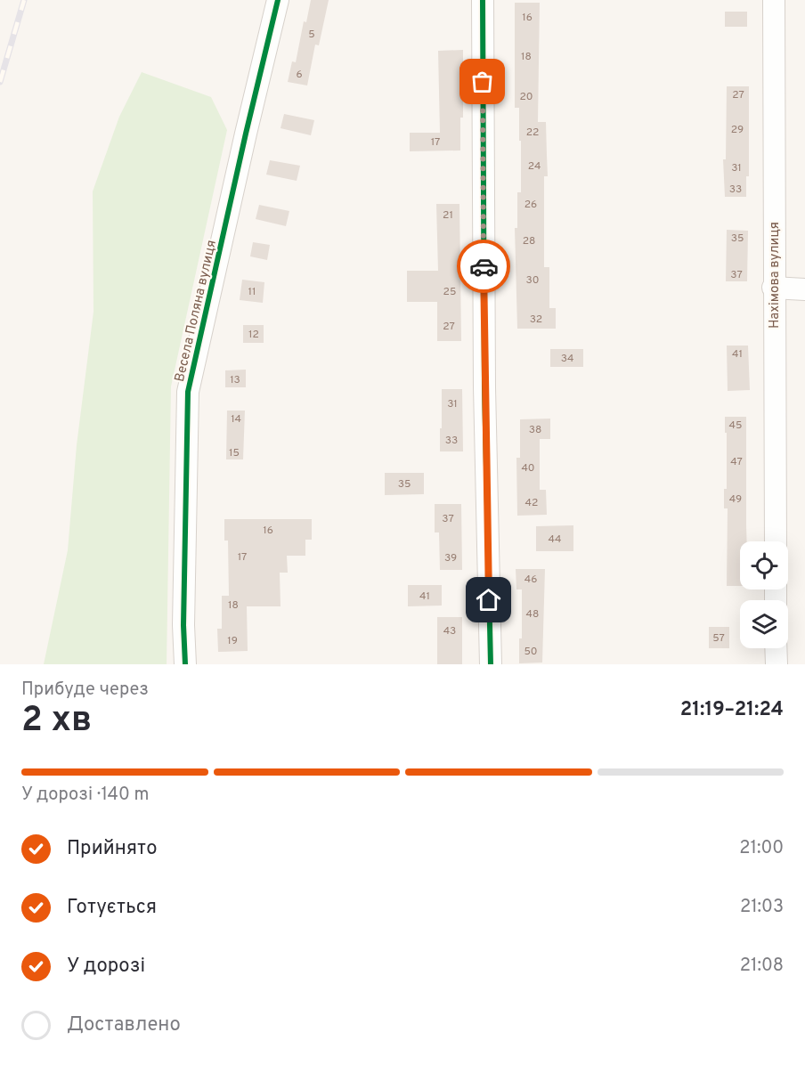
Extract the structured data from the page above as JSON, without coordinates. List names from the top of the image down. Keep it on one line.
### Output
{"streets":{"street":["Нахімова вулиця","Весела Поляна вулиця"]},"house_numbers":["16","5","18","6","27","20","29","22","17","24","31","33","26","21","35","28","37","30","11","25","32","27","12","41","34","13","31","14","45","38","33","15","47","40","35","49","42","37","16","44","17","39","46","41","18","48","43","57","19","50"],"page":{"heading":["2 хв","Прибуде через","21:19–21:24"],"bar":"У дорозі · 140 m","list":[["Прийнято","21:00"],["Готується","21:03"],["У дорозі","21:08"],"Доставлено"]}}
